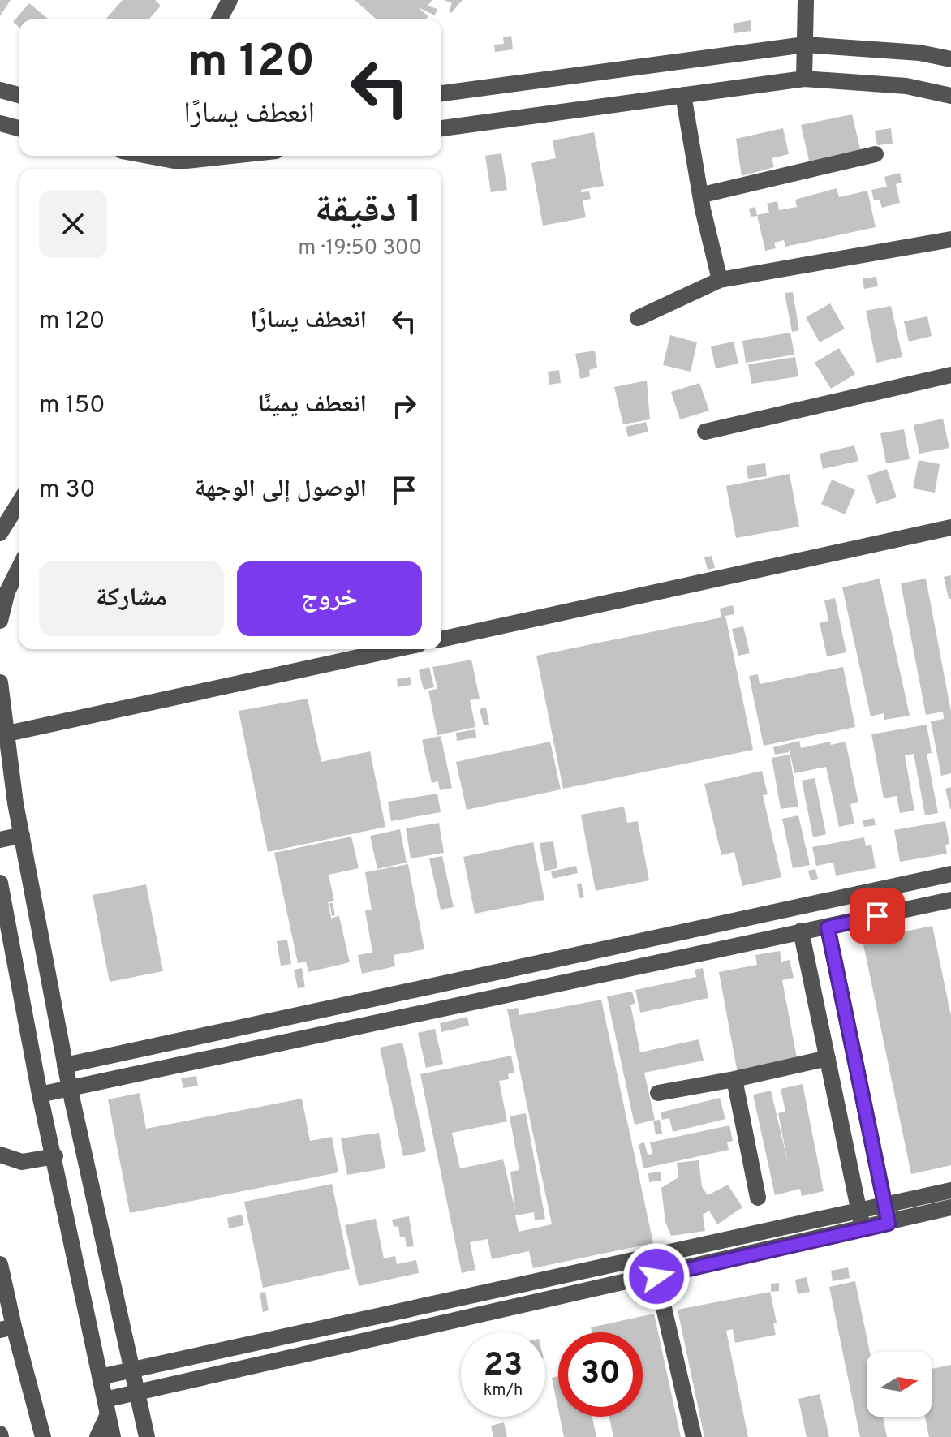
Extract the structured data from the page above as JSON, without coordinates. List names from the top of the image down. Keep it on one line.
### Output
{"north":"right","page":{"turn":["120 m","انعطف يسارًا"],"heading":["1 دقيقة","300 m · 19:50"],"list":[{"name":"انعطف يسارًا","value":"120 m"},{"name":"انعطف يمينًا","value":"150 m"},{"name":"الوصول إلى الوجهة","value":"30 m"}],"buttons":["خروج","مشاركة"],"speed":"23 km/h","limit":"30"}}
